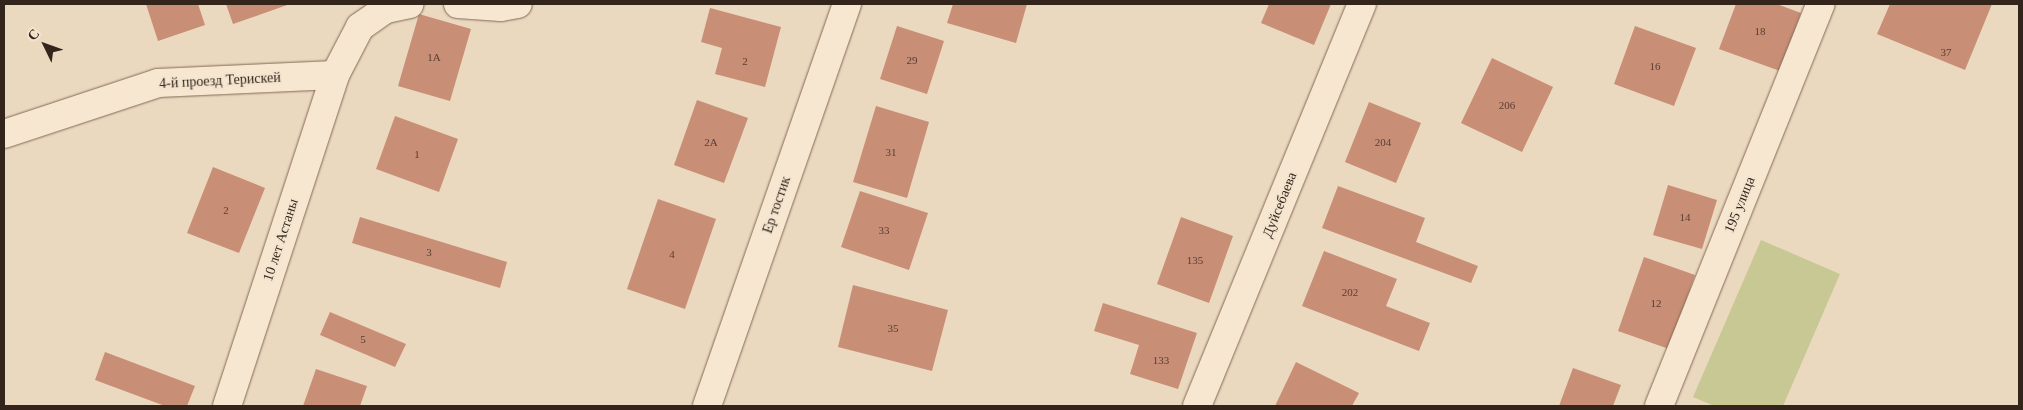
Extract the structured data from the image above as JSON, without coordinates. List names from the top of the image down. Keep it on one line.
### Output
{"streets":{"street":["4-й проезд Терискей","Ер тостик","Дуйсебаева","195 улица","10 лет Астаны"]},"crossings":[["4-й проезд Терискей","10 лет Астаны"]],"house_numbers":["18","37","1А","29","2","16","206","2А","204","31","1","2","14","33","3","4","135","202","12","35","5","133"],"north":"top left"}
